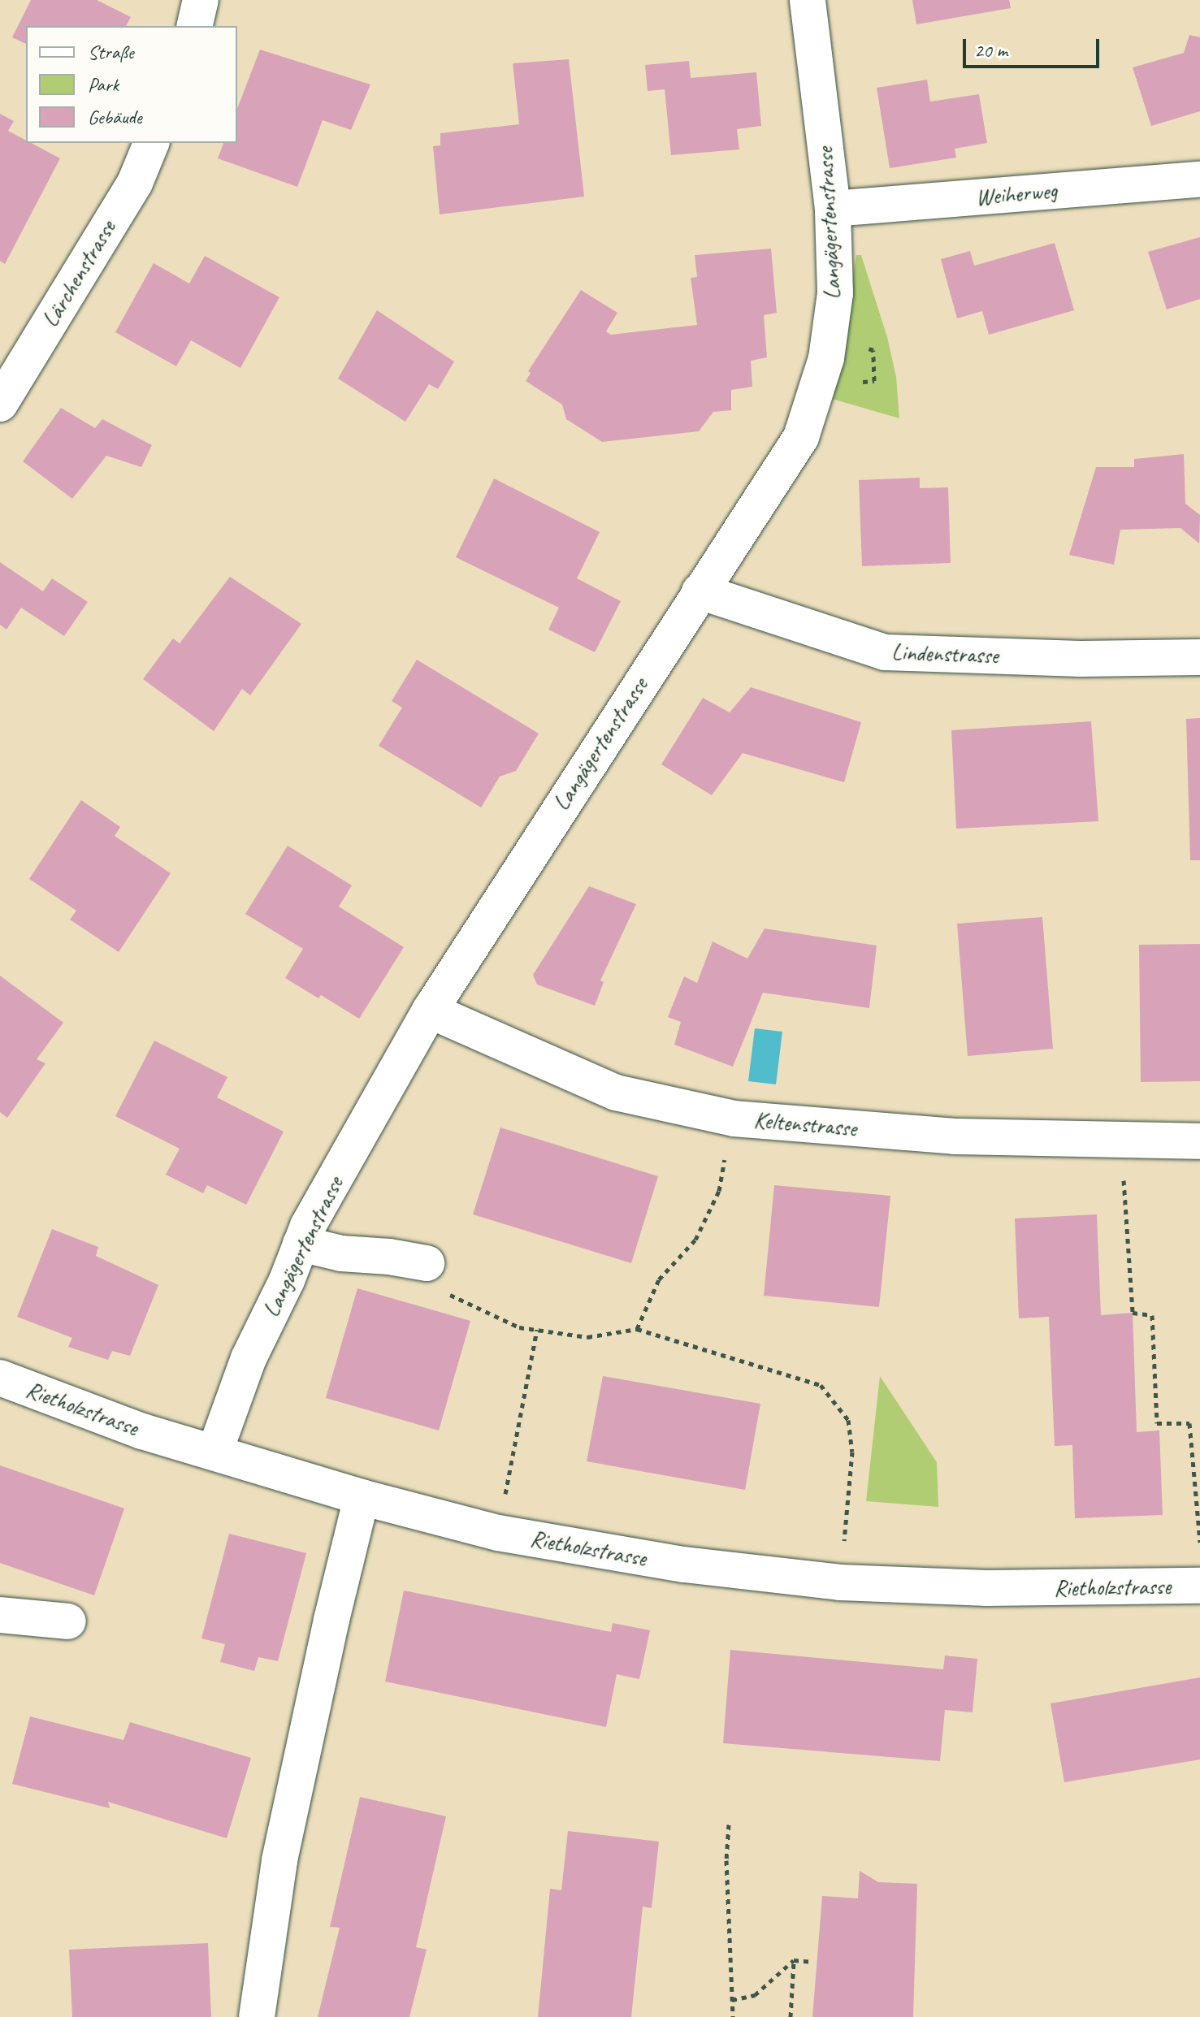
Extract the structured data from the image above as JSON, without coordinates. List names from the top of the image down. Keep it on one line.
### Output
{"streets":{"street":["Weiherweg","Langägertenstrasse","Lärchenstrasse","Lindenstrasse","Keltenstrasse","Rietholzstrasse"]},"crossings":[["Weiherweg","Langägertenstrasse"],["Langägertenstrasse","Lindenstrasse"],["Langägertenstrasse","Keltenstrasse"],["Langägertenstrasse","Rietholzstrasse"]],"legend":["Straße","Park","Gebäude"],"scale_bar":"20 m"}
